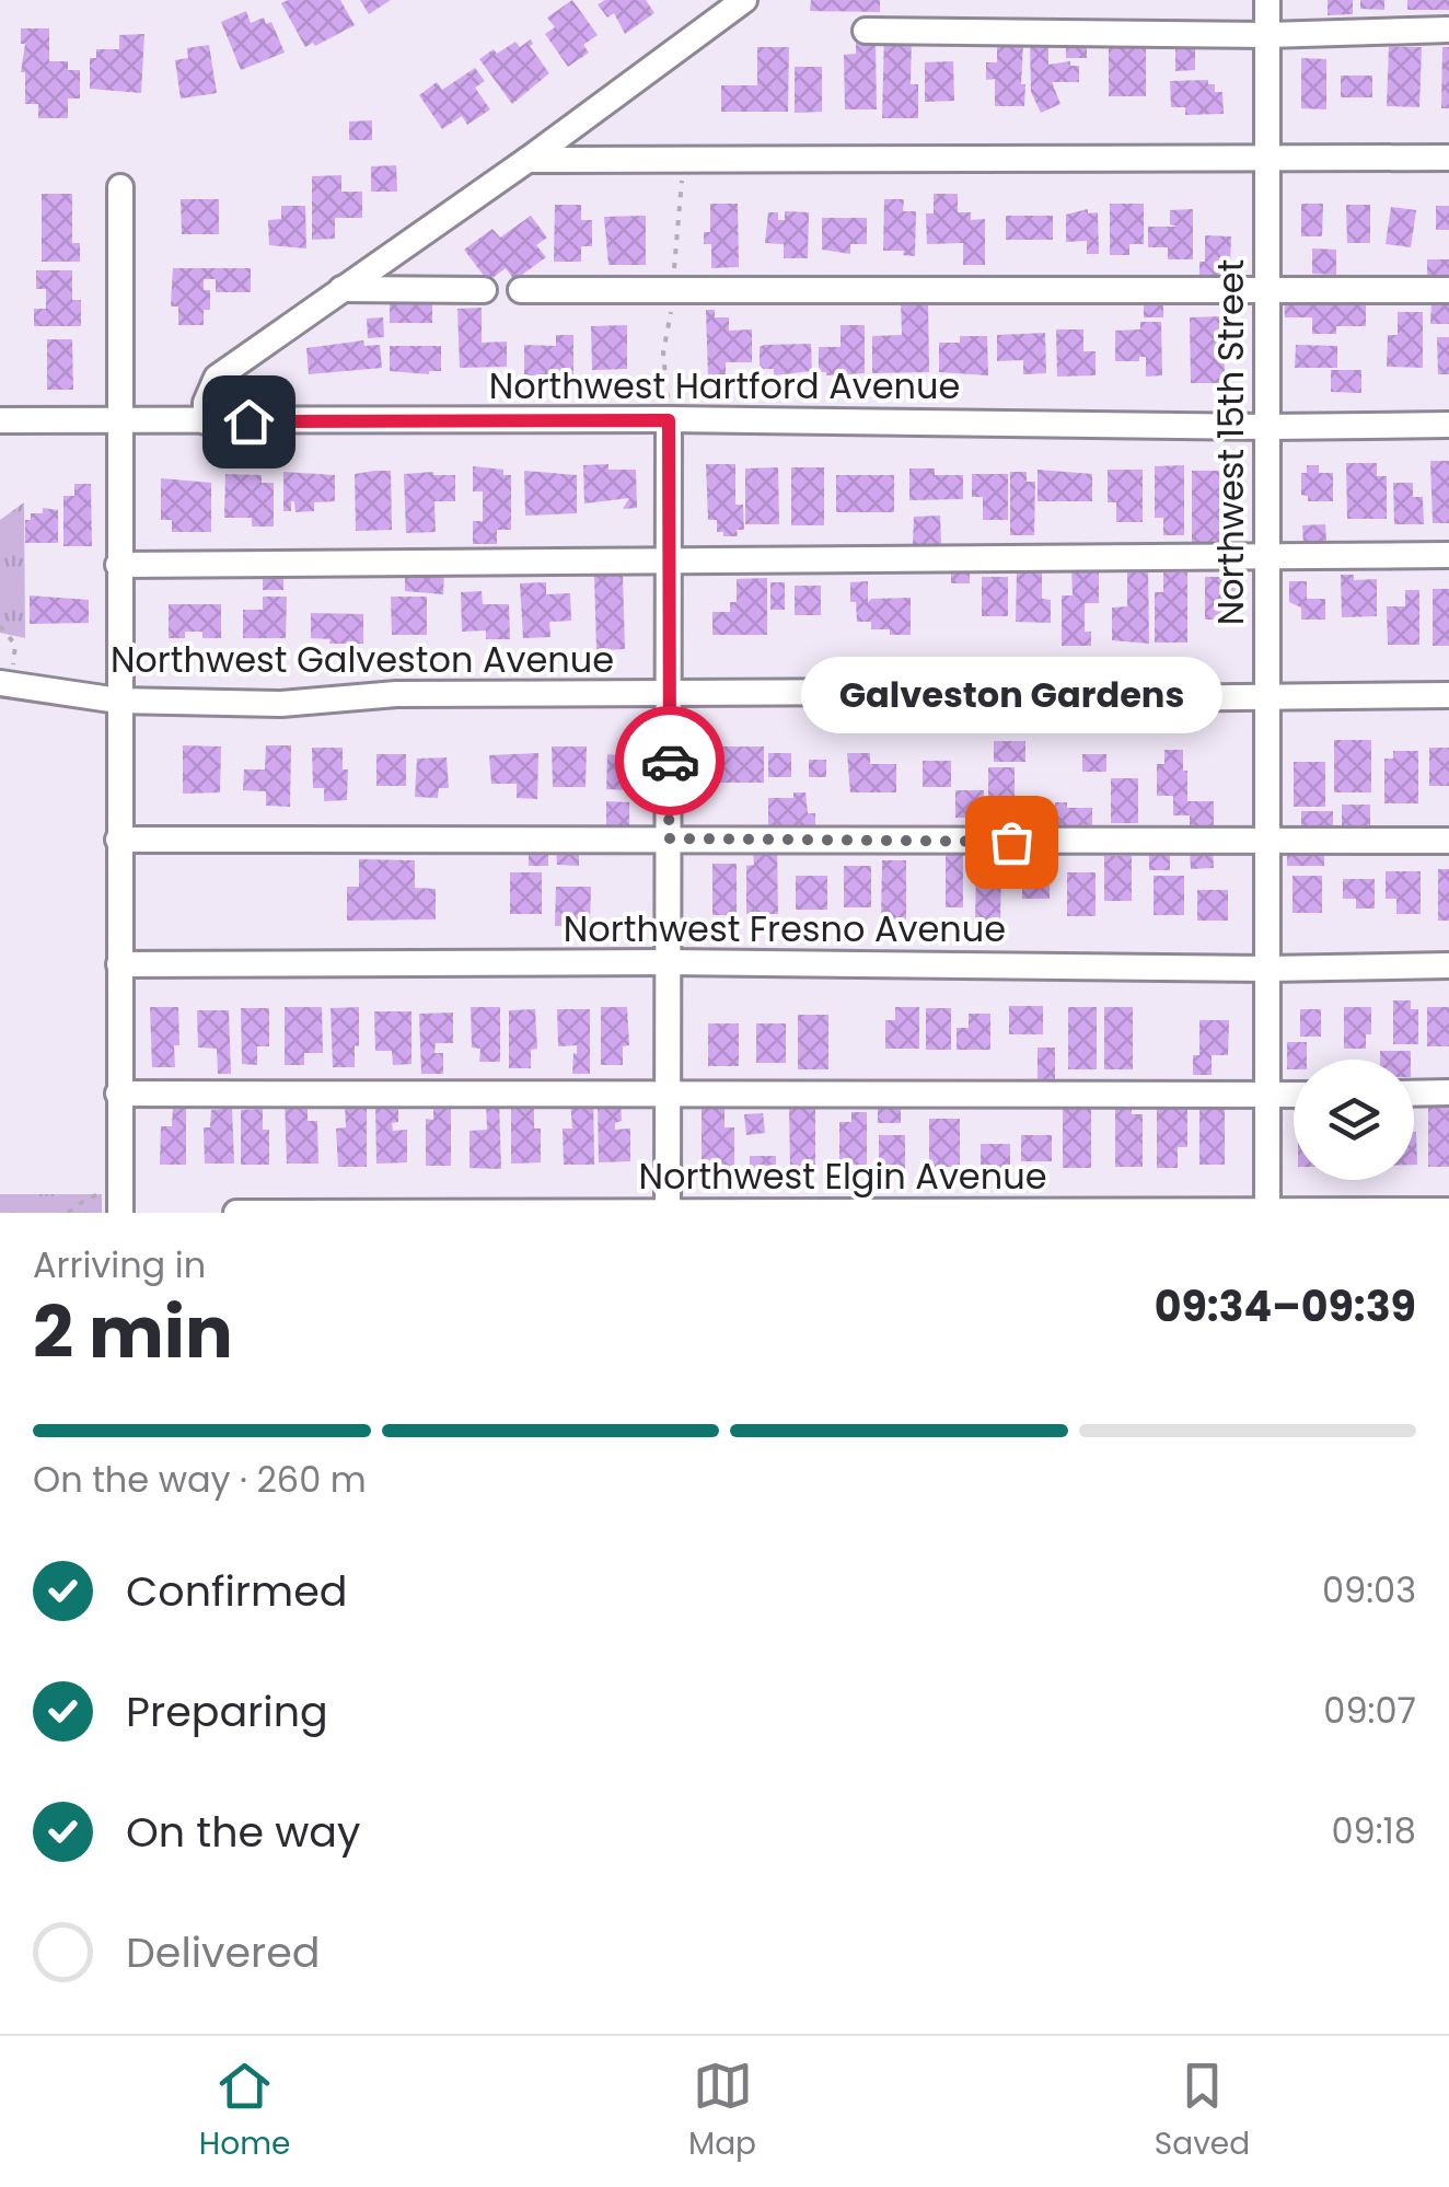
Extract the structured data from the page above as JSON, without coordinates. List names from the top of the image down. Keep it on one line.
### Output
{"streets":{"street":["Northwest Hartford Avenue","Northwest 15th Street","Northwest Galveston Avenue","Northwest Fresno Avenue","Northwest Elgin Avenue"]},"crossings":[["Northwest Hartford Avenue","Northwest 15th Street"],["Northwest 15th Street","Northwest Galveston Avenue"],["Northwest 15th Street","Northwest Fresno Avenue"],["Northwest 15th Street","Northwest Elgin Avenue"]],"places":["Galveston Gardens"],"page":{"bubble":"Galveston Gardens","heading":["2 min","Arriving in","09:34–09:39"],"bar":"On the way · 260 m","list":[["Confirmed","09:03"],["Preparing","09:07"],["On the way","09:18"],"Delivered"],"tabs":["Home","Map","Saved"]}}
